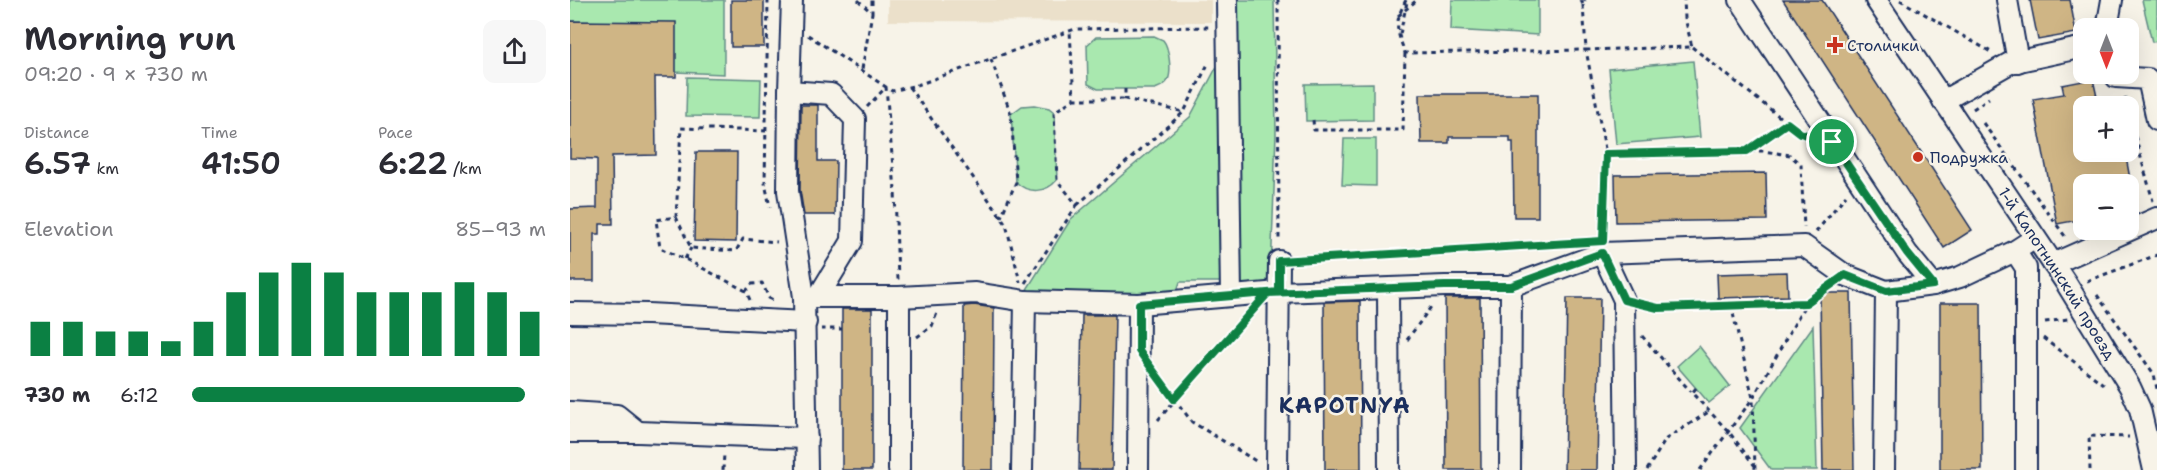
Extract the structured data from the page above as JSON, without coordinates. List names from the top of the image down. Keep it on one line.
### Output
{"streets":{"street":["1-й Капотнинский проезд"]},"districts":["KAPOTNYA"],"places":{"health":["Столички"],"other":["Подружка"]},"north":"bottom","page":{"heading":["Morning run","09:20 · 9 × 730 m"],"map_buttons":["+","−"],"stats":[["Distance","6.57 km"],["Time","41:50"],["Pace","6:22 /km"]],"chart":["Elevation","85–93 m"],"list":[{"name":"730 m","note":"6:12"}]}}
